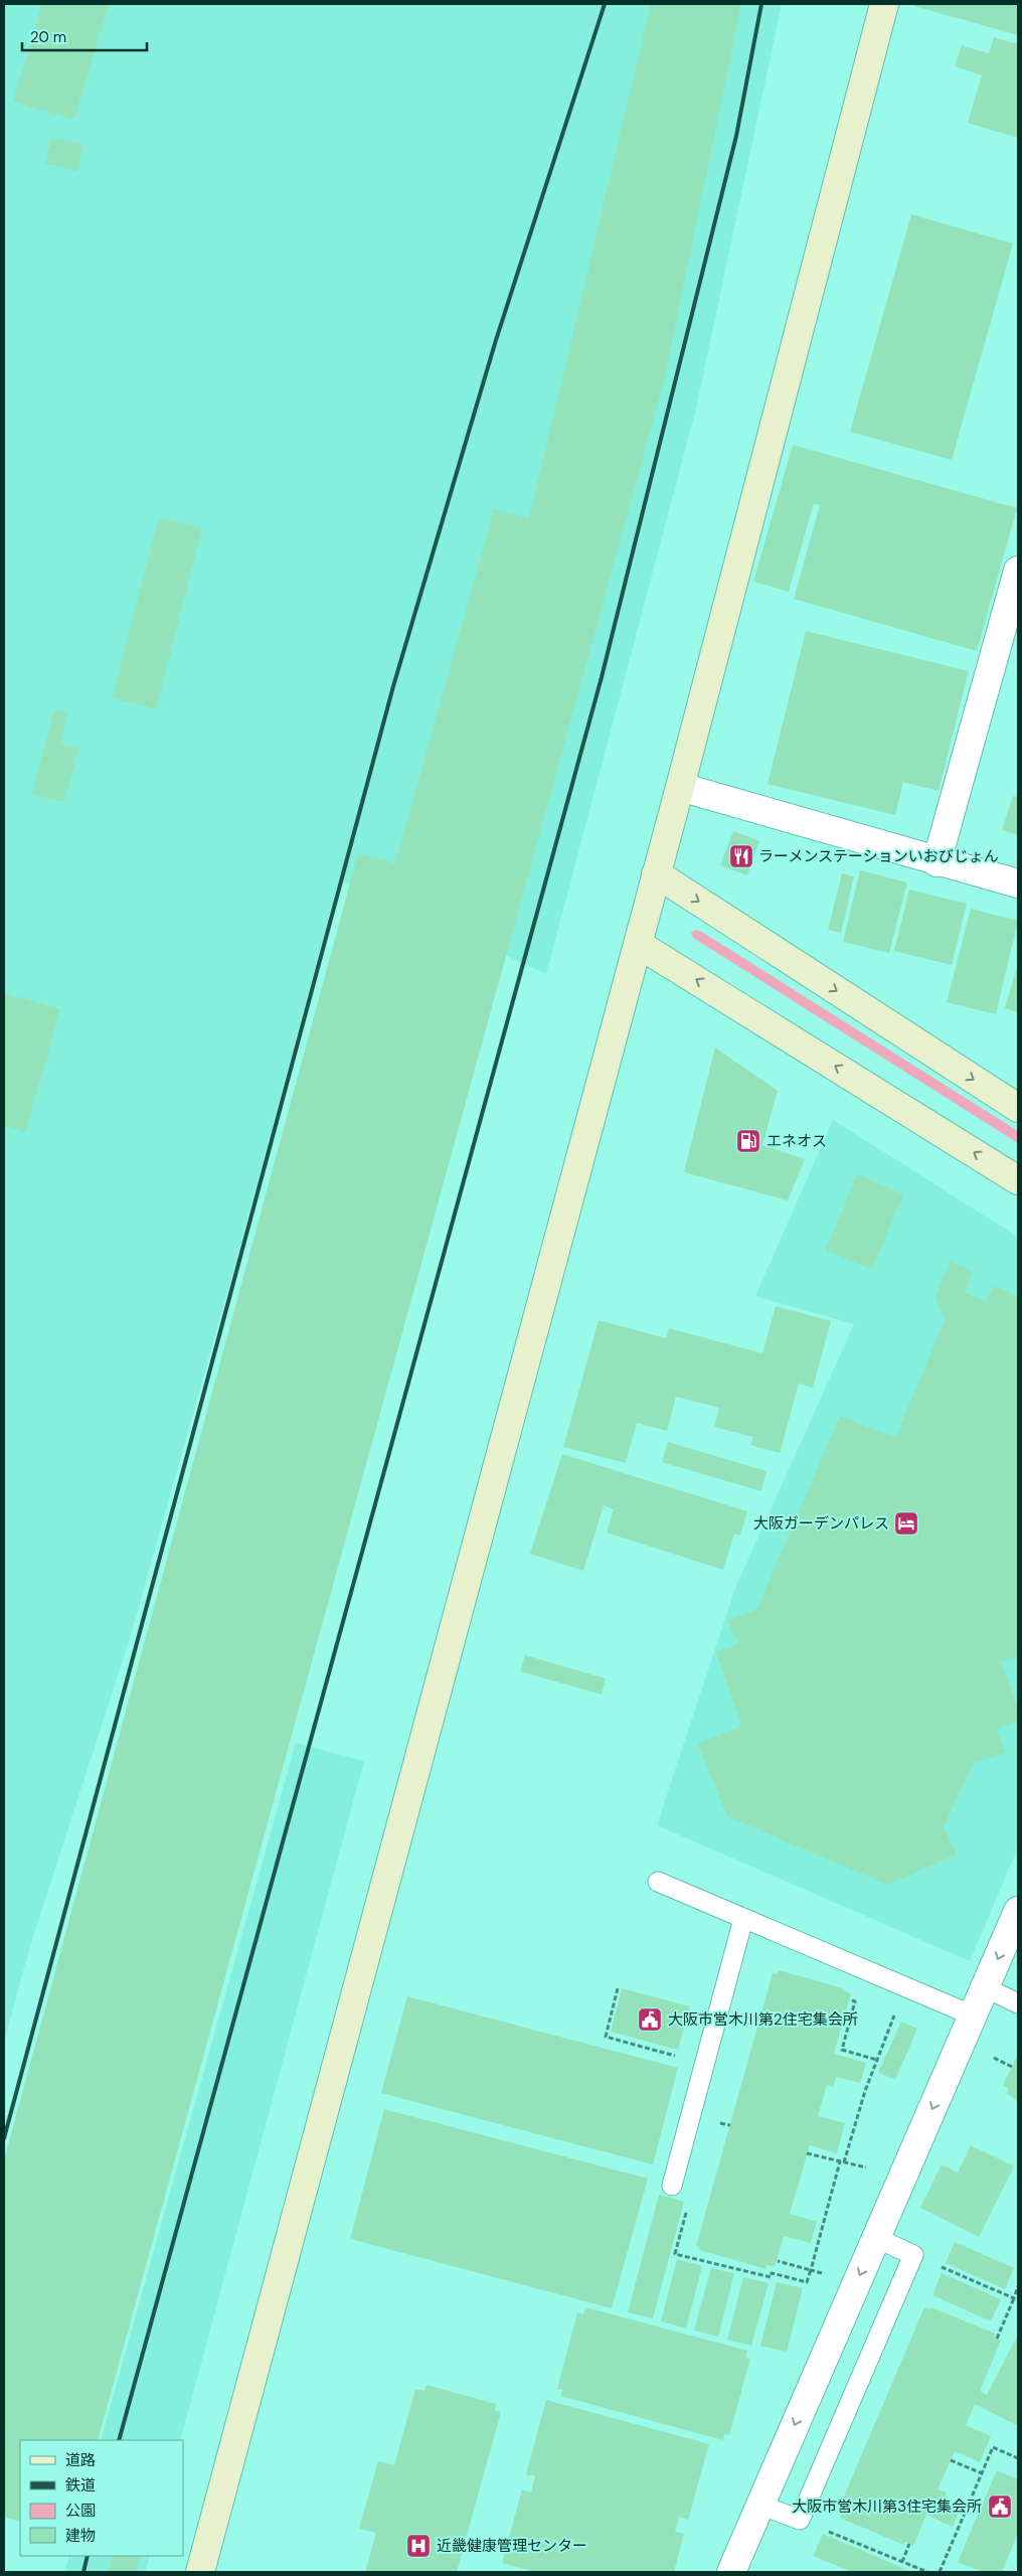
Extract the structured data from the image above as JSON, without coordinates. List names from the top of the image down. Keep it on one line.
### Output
{"places":{"restaurant":["ラーメンステーションいおびじょん"],"fuel station":["エネオス"],"hotel":["大阪ガーデンパレス"],"public building":["大阪市営木川第2住宅集会所","大阪市営木川第3住宅集会所"],"hospital":["近畿健康管理センター"]},"legend":["道路","鉄道","公園","建物"],"scale_bar":"20 m"}
